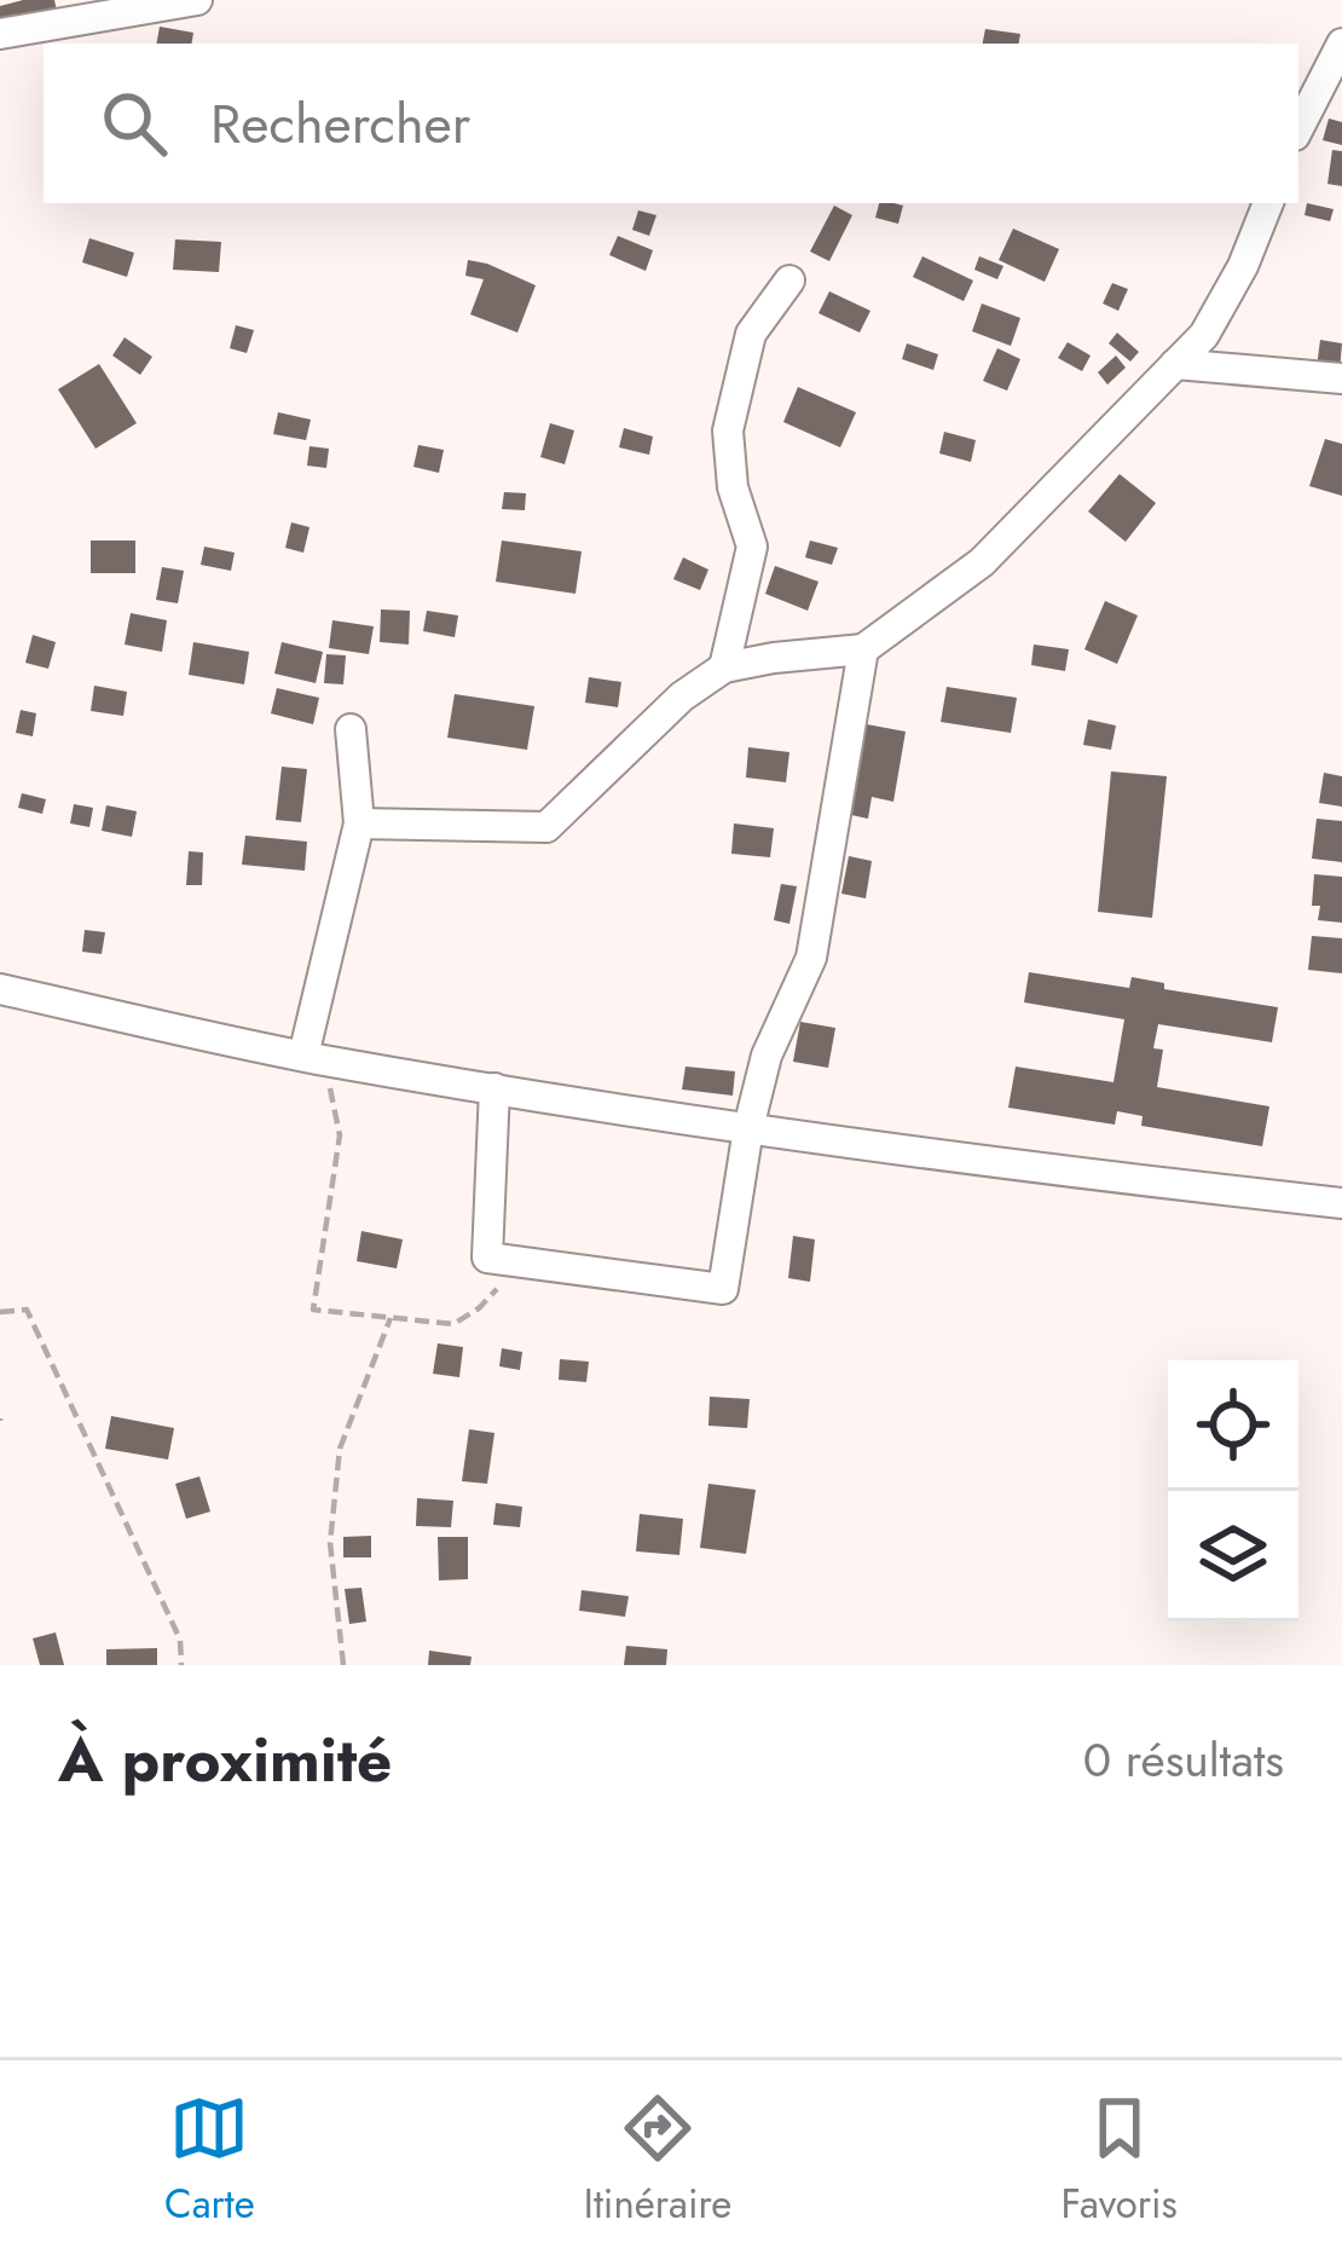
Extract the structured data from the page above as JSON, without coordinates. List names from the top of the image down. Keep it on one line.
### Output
{"page":{"search":"Rechercher","heading":["À proximité","0 résultats"],"nav":["Carte","Itinéraire","Favoris"]}}
